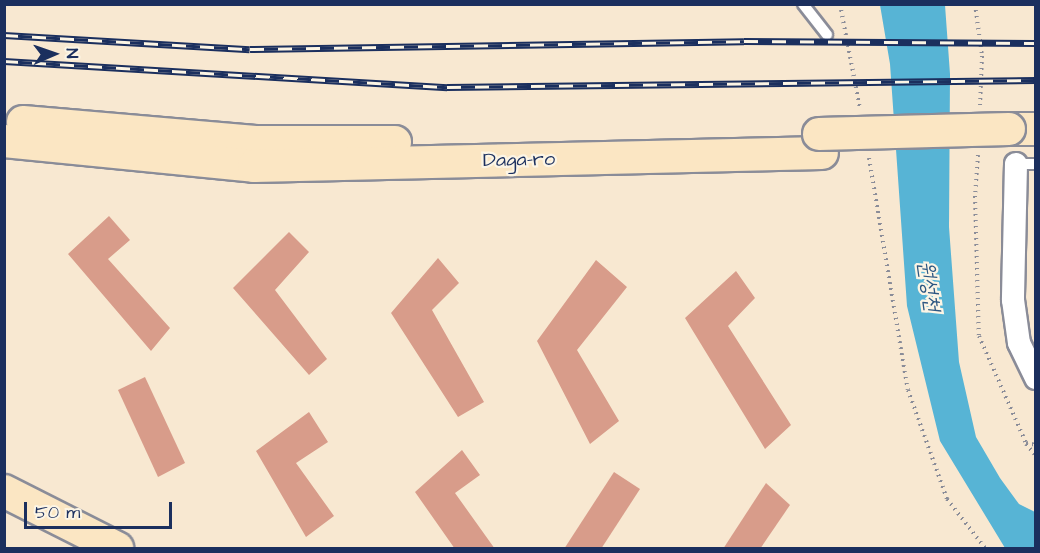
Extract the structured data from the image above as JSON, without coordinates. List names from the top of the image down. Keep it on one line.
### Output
{"streets":{"street":["Daga-ro"]},"water":["원성천"],"scale_bar":"50 m","north":"right"}
